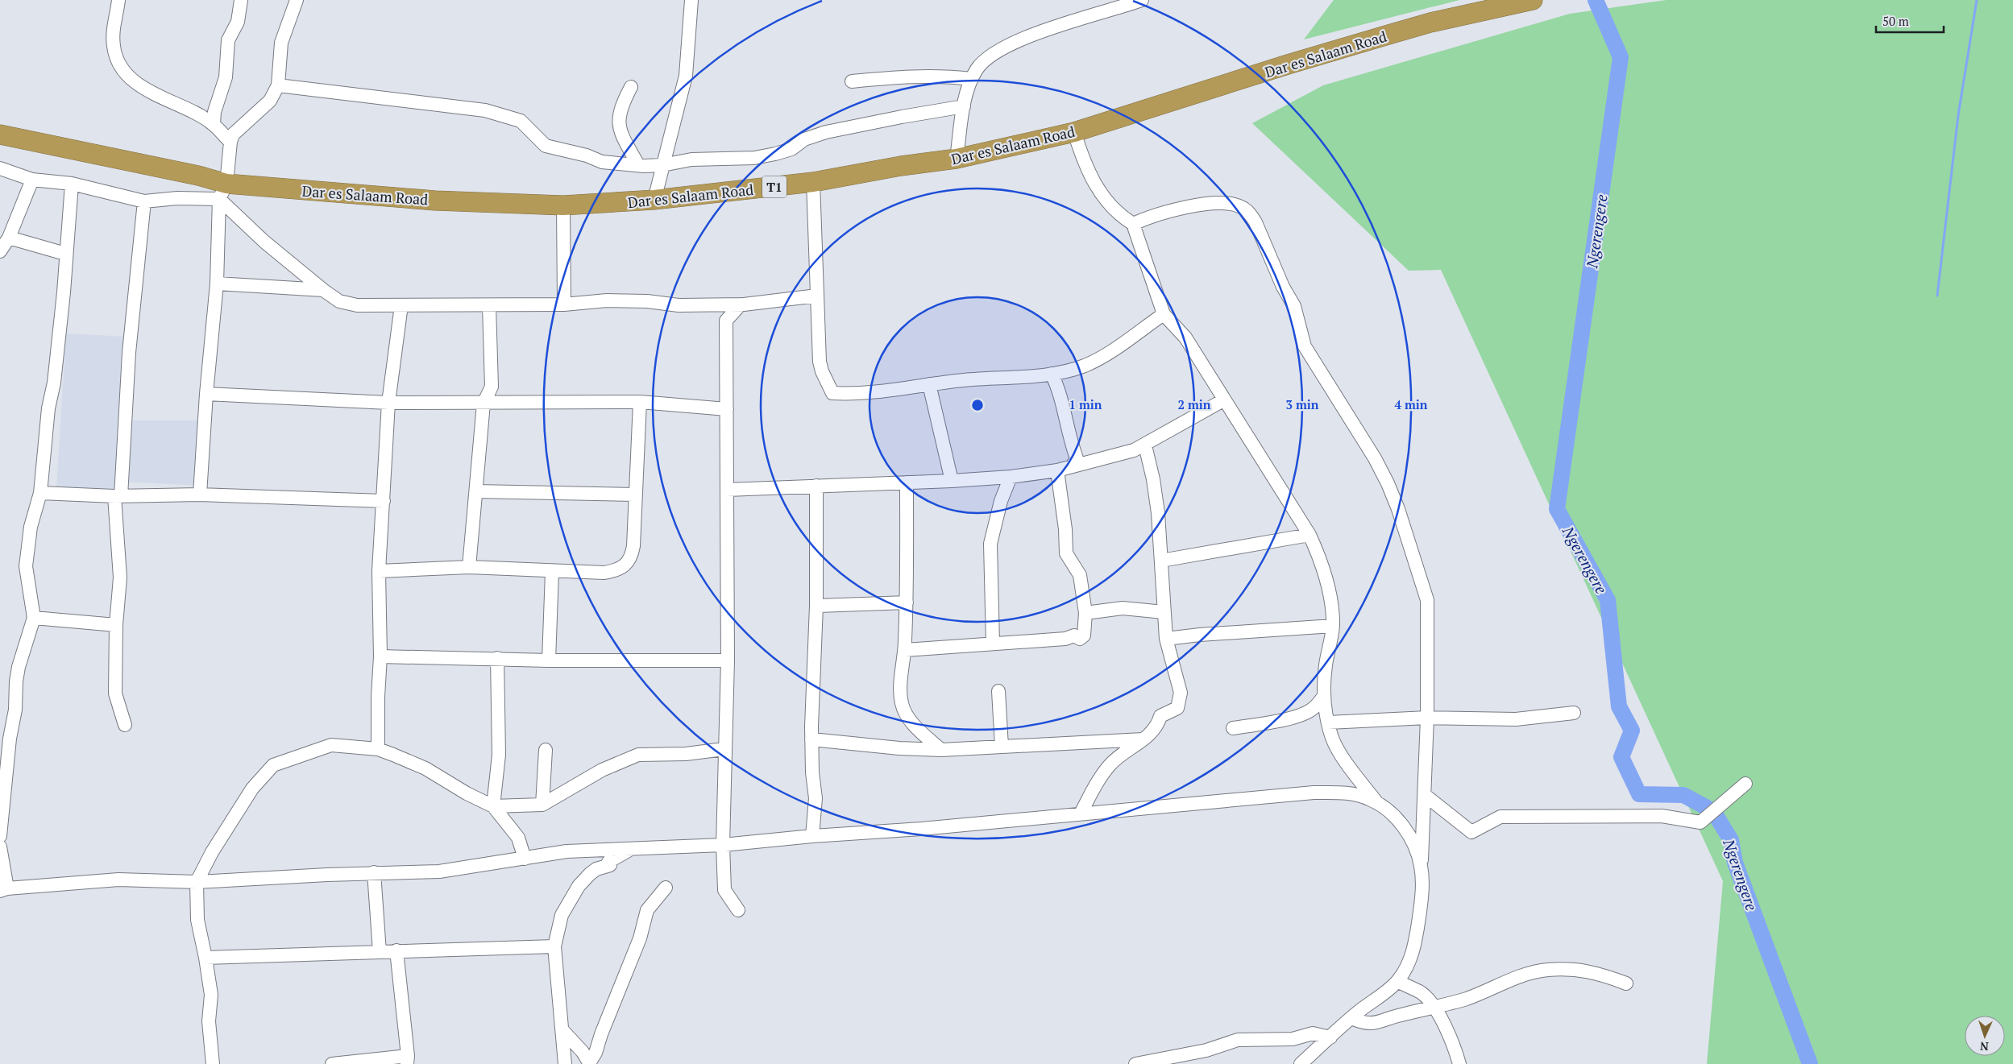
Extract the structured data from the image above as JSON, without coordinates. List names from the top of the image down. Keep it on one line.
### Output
{"streets":{"highway":["Dar es Salaam Road","T1"]},"water":["Ngerengere"],"scale_bar":"50 m","north":"bottom","rings":["1 min","2 min","3 min","4 min"]}
